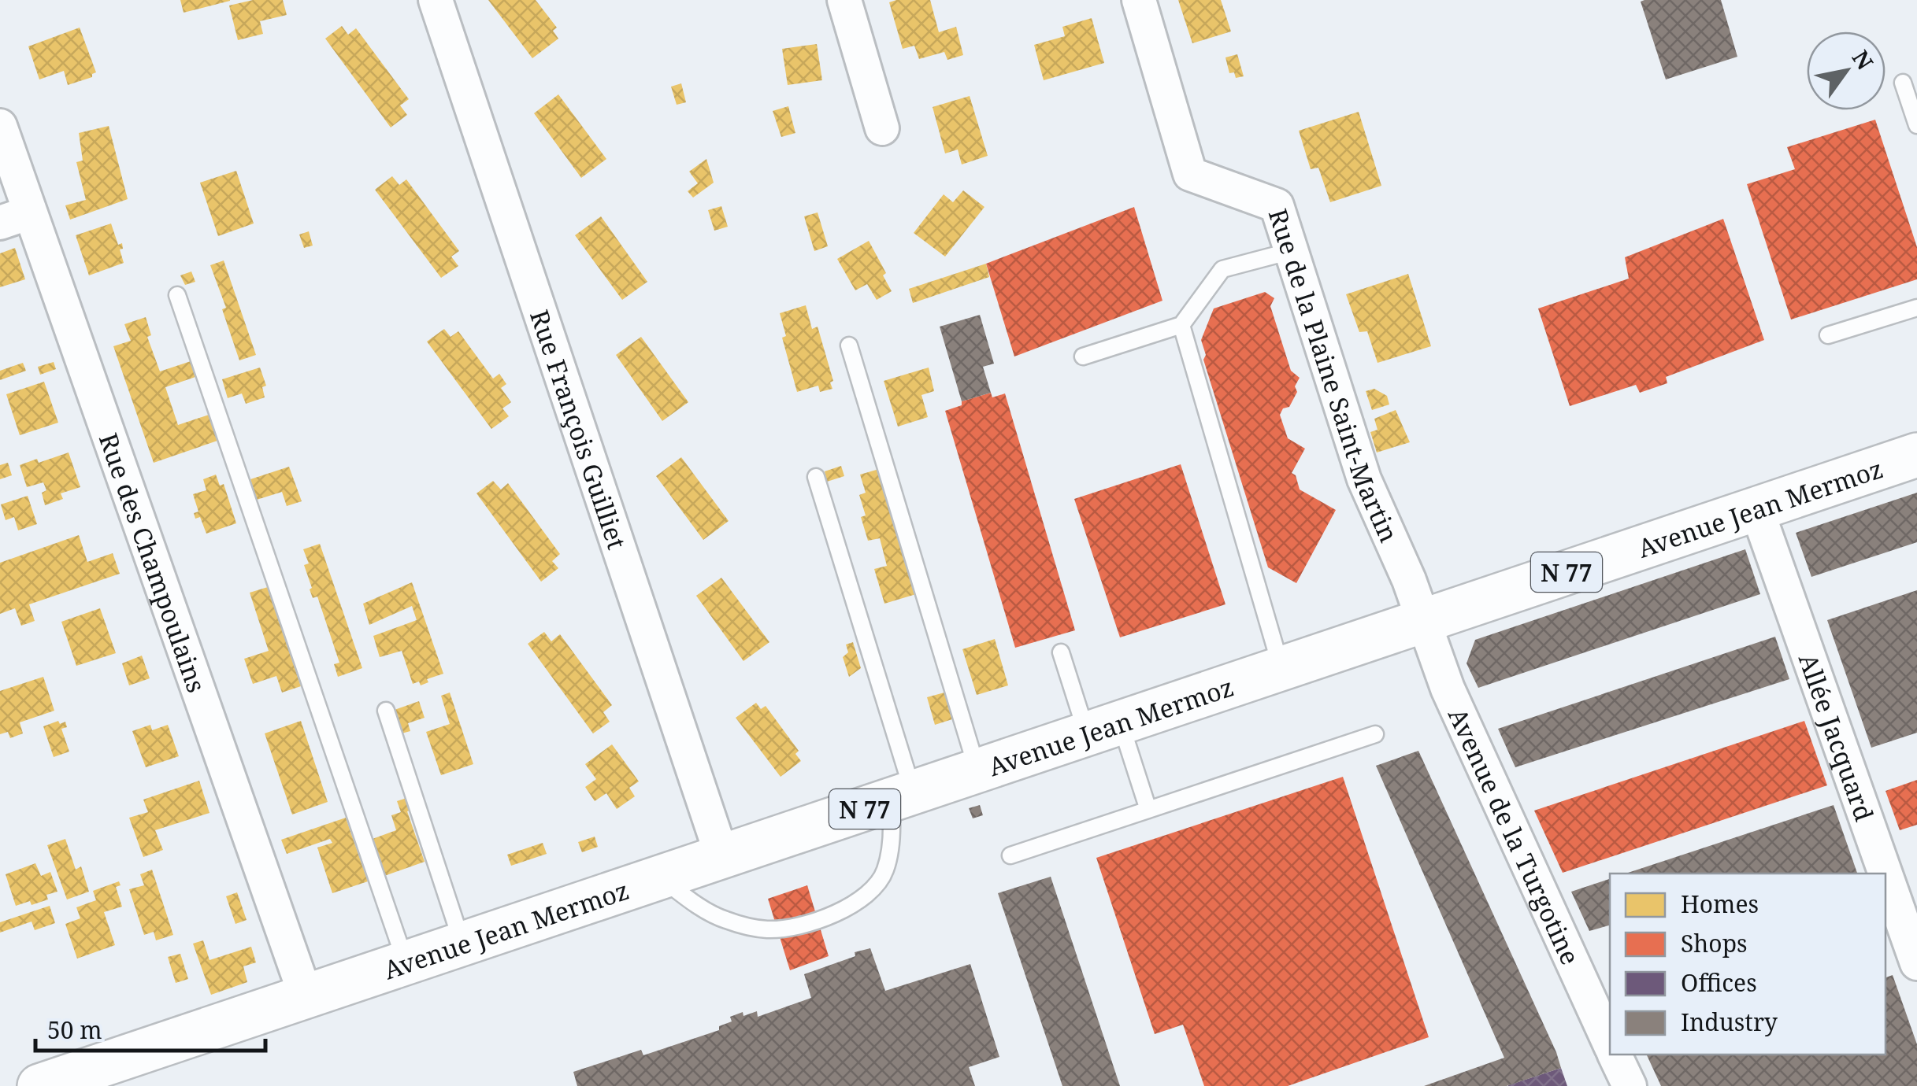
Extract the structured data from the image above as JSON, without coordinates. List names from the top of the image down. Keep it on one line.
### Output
{"streets":{"main road":["Avenue Jean Mermoz","N 77"],"street":["Rue de la Plaine Saint-Martin","Rue François Guilliet","Rue des Champoulains","Allée Jacquard","Avenue de la Turgotine"]},"crossings":[["Rue de la Plaine Saint-Martin","Avenue Jean Mermoz"],["Rue de la Plaine Saint-Martin","Avenue de la Turgotine"],["Rue François Guilliet","Avenue Jean Mermoz"],["Avenue Jean Mermoz","Rue des Champoulains"],["Avenue Jean Mermoz","N 77"],["Avenue Jean Mermoz","Allée Jacquard"],["Avenue Jean Mermoz","Avenue de la Turgotine"],["Rue des Champoulains","N 77"]],"legend":["Homes","Shops","Offices","Industry"],"scale_bar":"50 m","north":"top right"}
